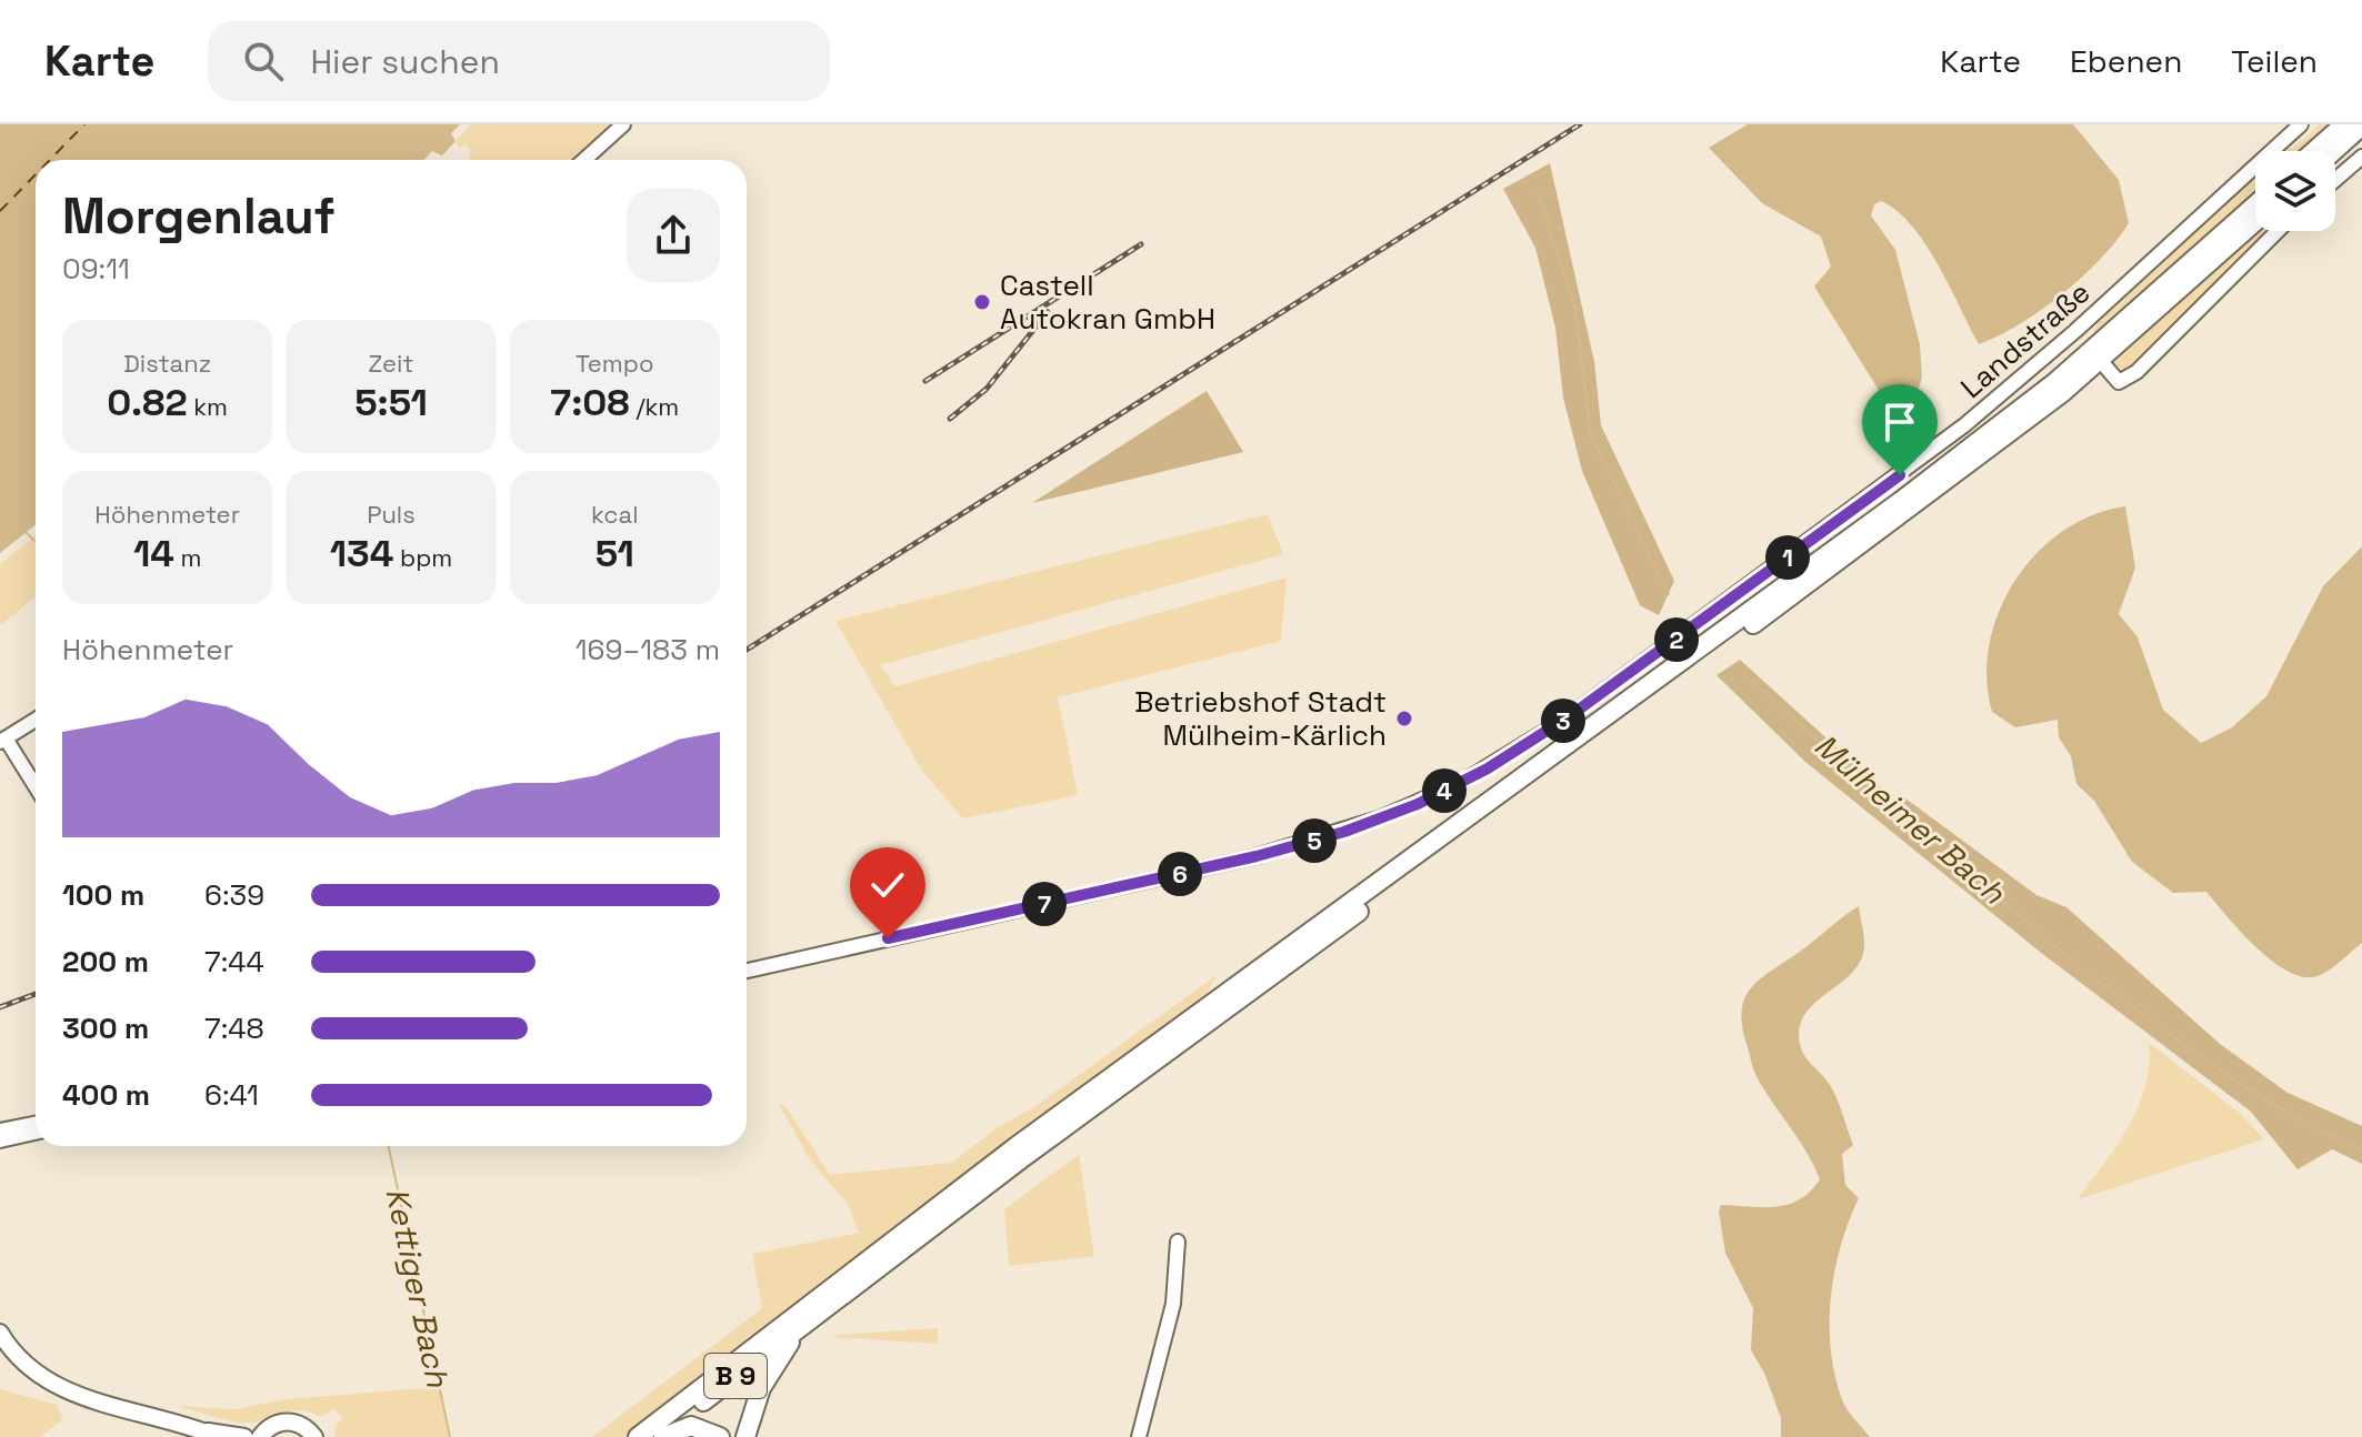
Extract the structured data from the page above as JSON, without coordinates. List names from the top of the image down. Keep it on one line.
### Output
{"streets":{"highway":["B 9"],"street":["Landstraße"]},"water":["Mülheimer Bach","Kettiger Bach"],"places":["Castell Autokran GmbH","Betriebshof Stadt Mülheim-Kärlich"],"page":{"header":"Karte","search":"Hier suchen","nav":["Karte","Ebenen","Teilen"],"heading":["Morgenlauf","09:11"],"stats":[["Distanz","0.82 km"],["Zeit","5:51"],["Tempo","7:08 /km"],["Höhenmeter","14 m"],["Puls","134 bpm"],["kcal","51"]],"pins":["1","2","3","4","5","6","7"],"chart":["Höhenmeter","169–183 m"],"list":[{"name":"100 m","note":"6:39"},{"name":"200 m","note":"7:44"},{"name":"300 m","note":"7:48"},{"name":"400 m","note":"6:41"}]}}
